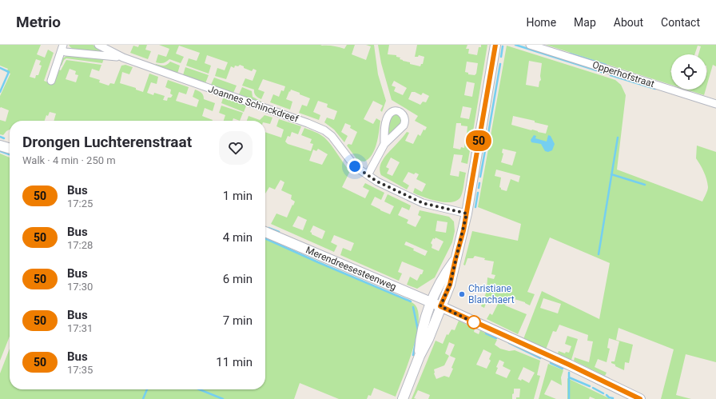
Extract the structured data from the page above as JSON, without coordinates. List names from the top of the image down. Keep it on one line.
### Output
{"streets":{"street":["Opperhofstraat","Joannes Schinckdreef","Merendreesesteenweg"]},"places":["Christiane Blanchaert"],"lines":["bus line 50"],"page":{"header":"Metrio","nav":["Home","Map","About","Contact"],"on_map":"50","heading":["Drongen Luchterenstraat","Walk · 4 min · 250 m"],"list":[{"mark":"50","name":"Bus","note":"17:25","value":"1 min"},{"mark":"50","name":"Bus","note":"17:28","value":"4 min"},{"mark":"50","name":"Bus","note":"17:30","value":"6 min"},{"mark":"50","name":"Bus","note":"17:31","value":"7 min"},{"mark":"50","name":"Bus","note":"17:35","value":"11 min"}]}}
